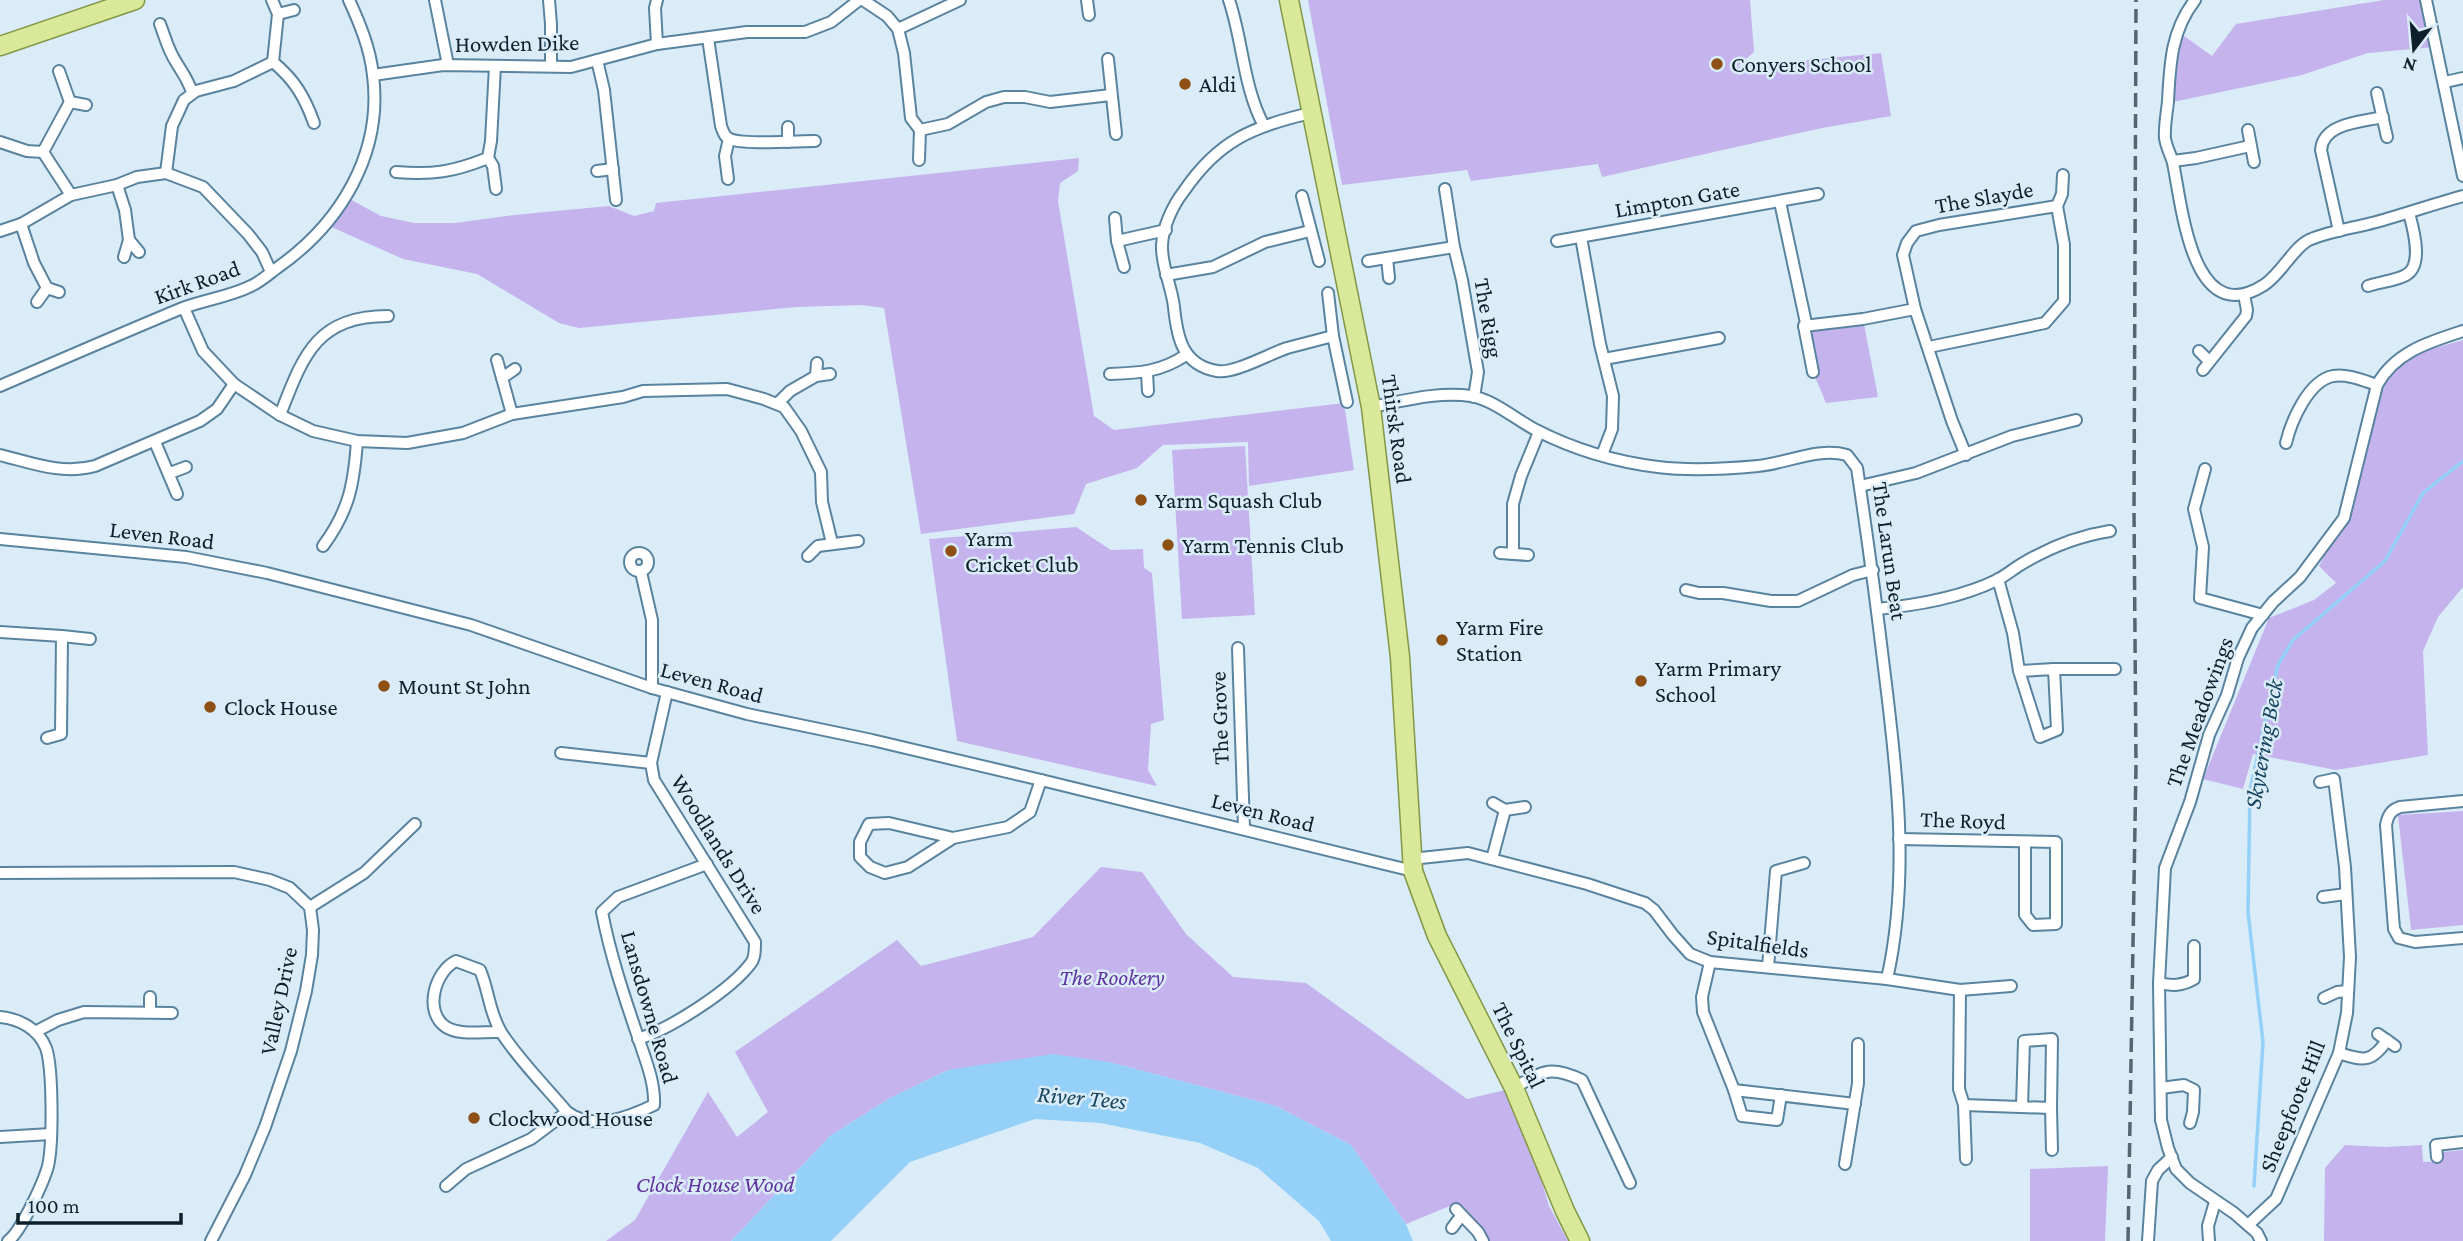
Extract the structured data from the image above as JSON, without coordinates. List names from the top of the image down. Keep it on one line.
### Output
{"streets":{"main road":["Thirsk Road","The Spital"],"street":["Howden Dike","The Slayde","Limpton Gate","Kirk Road","The Rigg","Leven Road","The Larun Beat","The Meadowings","The Grove","The Royd","Woodlands Drive","Spitalfields","Valley Drive","Lansdowne Road","Sheepfoote Hill"]},"crossings":[["Howden Dike","Kirk Road"],["The Rigg","The Larun Beat"],["Thirsk Road","Leven Road"],["Thirsk Road","The Larun Beat"],["Thirsk Road","Spitalfields"],["Thirsk Road","The Spital"],["Leven Road","The Grove"],["Leven Road","Woodlands Drive"],["Leven Road","Spitalfields"],["Leven Road","The Spital"],["The Larun Beat","The Royd"],["The Larun Beat","Spitalfields"],["The Meadowings","Sheepfoote Hill"],["Woodlands Drive","Lansdowne Road"],["Spitalfields","The Spital"]],"water":["Skytering Beck","River Tees"],"parks":["The Rookery","Clock House Wood"],"places":["Conyers School","Aldi","Yarm Squash Club","Yarm Tennis Club","Yarm Cricket Club","Yarm Fire Station","Yarm Primary School","Mount St John","Clock House","Clockwood House"],"scale_bar":"100 m","north":"bottom"}
